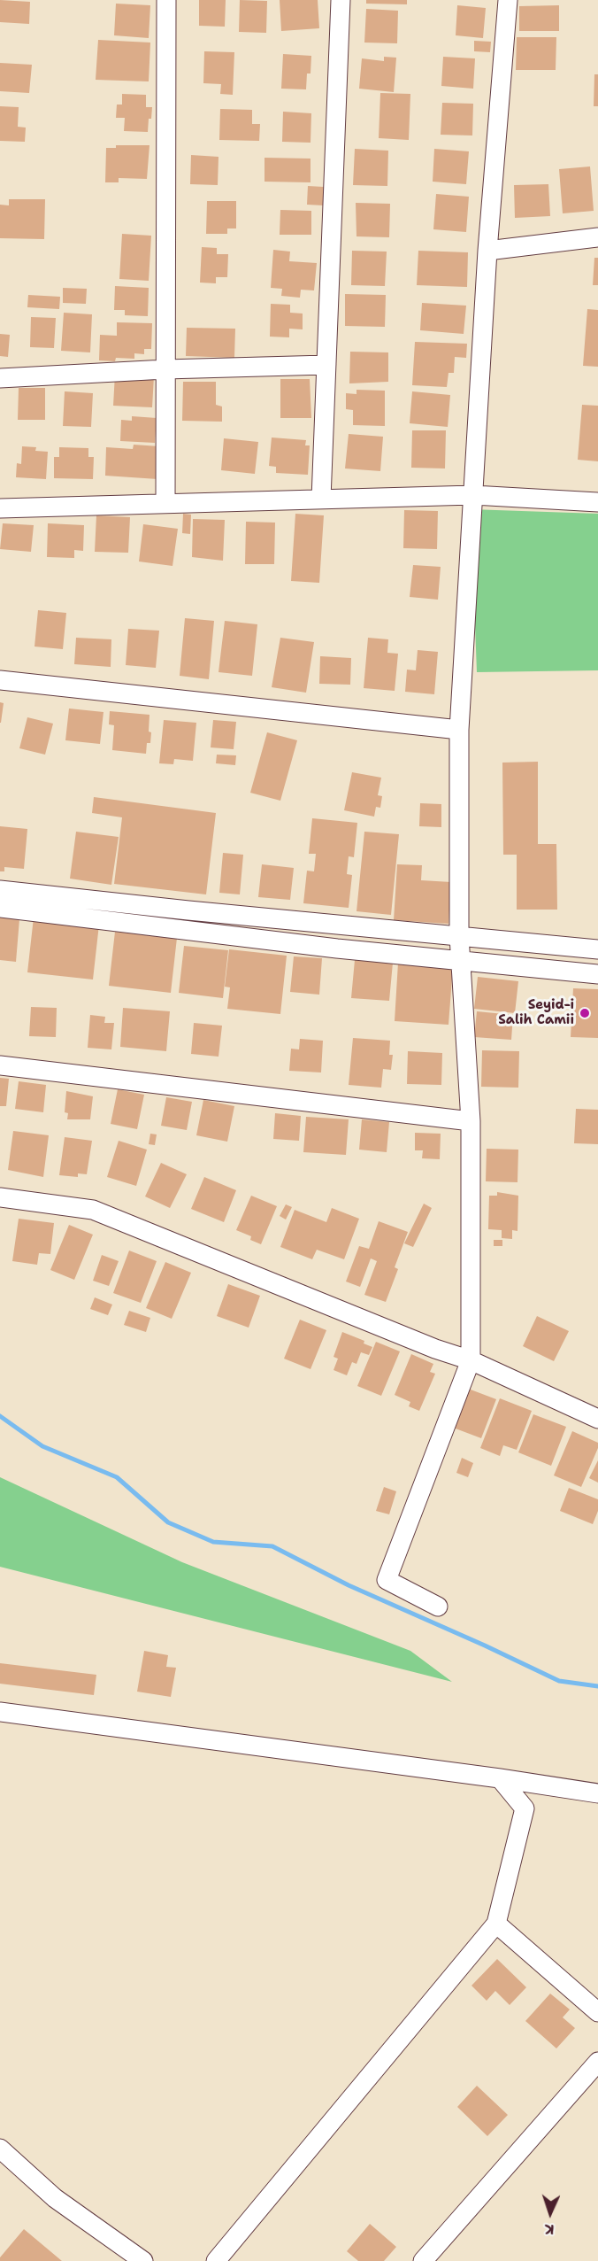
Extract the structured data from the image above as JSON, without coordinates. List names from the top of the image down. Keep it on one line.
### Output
{"places":["Seyid-i Salih Camii"],"north":"bottom"}
